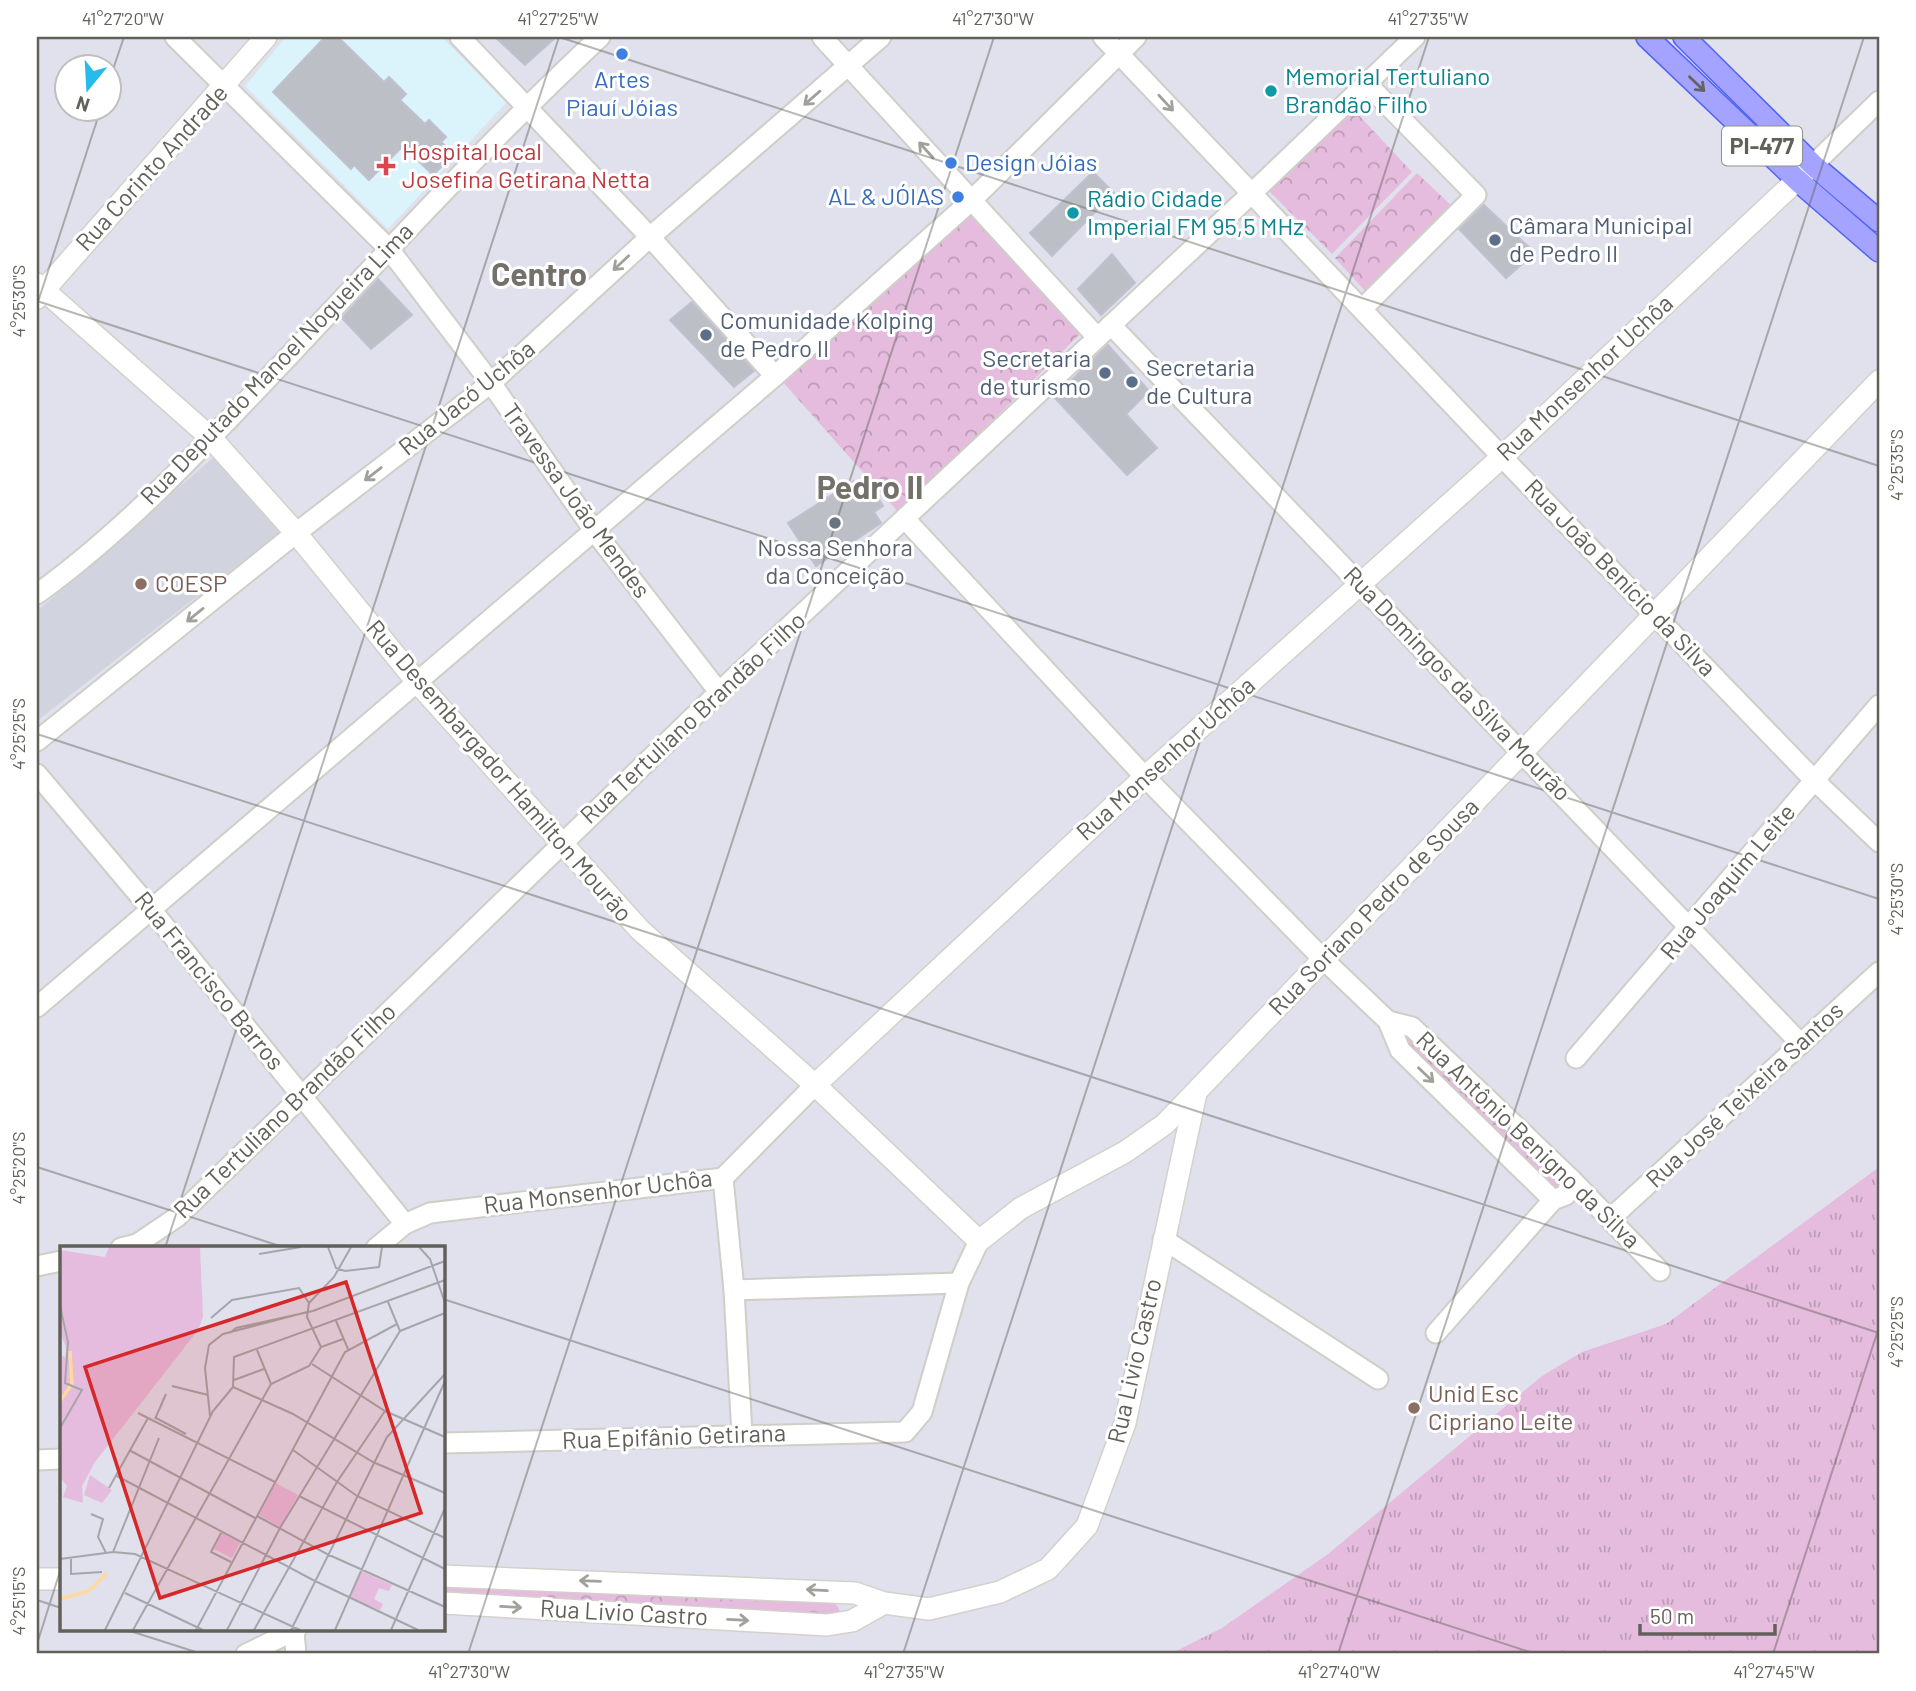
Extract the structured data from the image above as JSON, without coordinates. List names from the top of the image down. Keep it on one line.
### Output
{"streets":{"main road":["PI-477"],"street":["Rua Corinto Andrade","Rua Deputado Manoel Nogueira Lima","Rua Monsenhor Uchôa","Rua Jacó Uchôa","Travessa João Mendes","Rua João Benício da Silva","Rua Domingos da Silva Mourão","Rua Tertuliano Brandão Filho","Rua Desembargador Hamilton Mourão","Rua Joaquim Leite","Rua Soriano Pedro de Sousa","Rua Francisco Barros","Rua José Teixeira Santos","Rua Antônio Benigno da Silva","Rua Livio Castro","Rua Epifânio Getirana"]},"crossings":[["PI-477","Rua Monsenhor Uchôa"],["Rua Corinto Andrade","Travessa João Mendes"],["Rua Corinto Andrade","Rua Desembargador Hamilton Mourão"],["Rua Deputado Manoel Nogueira Lima","Travessa João Mendes"],["Rua Deputado Manoel Nogueira Lima","Rua Desembargador Hamilton Mourão"],["Rua Monsenhor Uchôa","Rua João Benício da Silva"],["Rua Monsenhor Uchôa","Rua Domingos da Silva Mourão"],["Rua Monsenhor Uchôa","Rua Desembargador Hamilton Mourão"],["Rua Monsenhor Uchôa","Rua Francisco Barros"],["Rua Monsenhor Uchôa","Rua Antônio Benigno da Silva"],["Rua Jacó Uchôa","Travessa João Mendes"],["Rua Jacó Uchôa","Rua Domingos da Silva Mourão"],["Rua Jacó Uchôa","Rua Desembargador Hamilton Mourão"],["Travessa João Mendes","Rua Tertuliano Brandão Filho"],["Rua João Benício da Silva","Rua Tertuliano Brandão Filho"],["Rua João Benício da Silva","Rua Joaquim Leite"],["Rua João Benício da Silva","Rua Soriano Pedro de Sousa"],["Rua Domingos da Silva Mourão","Rua Tertuliano Brandão Filho"],["Rua Domingos da Silva Mourão","Rua Joaquim Leite"],["Rua Domingos da Silva Mourão","Rua Soriano Pedro de Sousa"],["Rua Domingos da Silva Mourão","Rua José Teixeira Santos"],["Rua Tertuliano Brandão Filho","Rua Desembargador Hamilton Mourão"],["Rua Tertuliano Brandão Filho","Rua Francisco Barros"],["Rua Tertuliano Brandão Filho","Rua Antônio Benigno da Silva"],["Rua Desembargador Hamilton Mourão","Rua Soriano Pedro de Sousa"],["Rua Soriano Pedro de Sousa","Rua Antônio Benigno da Silva"],["Rua Soriano Pedro de Sousa","Rua Livio Castro"],["Rua Soriano Pedro de Sousa","Rua Epifânio Getirana"],["Rua José Teixeira Santos","Rua Antônio Benigno da Silva"]],"one_way":["Rua Jacó Uchôa"],"districts":["Centro","Pedro II"],"places":{"other":["Artes Piauí Jóias","Memorial Tertuliano Brandão Filho","Design Jóias","AL & JÓIAS","Rádio Cidade Imperial FM 95,5 MHz","Câmara Municipal de Pedro II","Comunidade Kolping de Pedro II","Secretaria de turismo","Secretaria de Cultura","Nossa Senhora da Conceição","COESP","Unid Esc Cipriano Leite"],"health":["Hospital local Josefina Getirana Netta"]},"scale_bar":"50 m","north":"bottom","coordinates":["41°27'20\"W","41°27'25\"W","41°27'30\"W","41°27'35\"W","4°25'30\"S","4°25'35\"S","4°25'25\"S","4°25'20\"S","4°25'15\"S","41°27'40\"W","41°27'45\"W"]}
